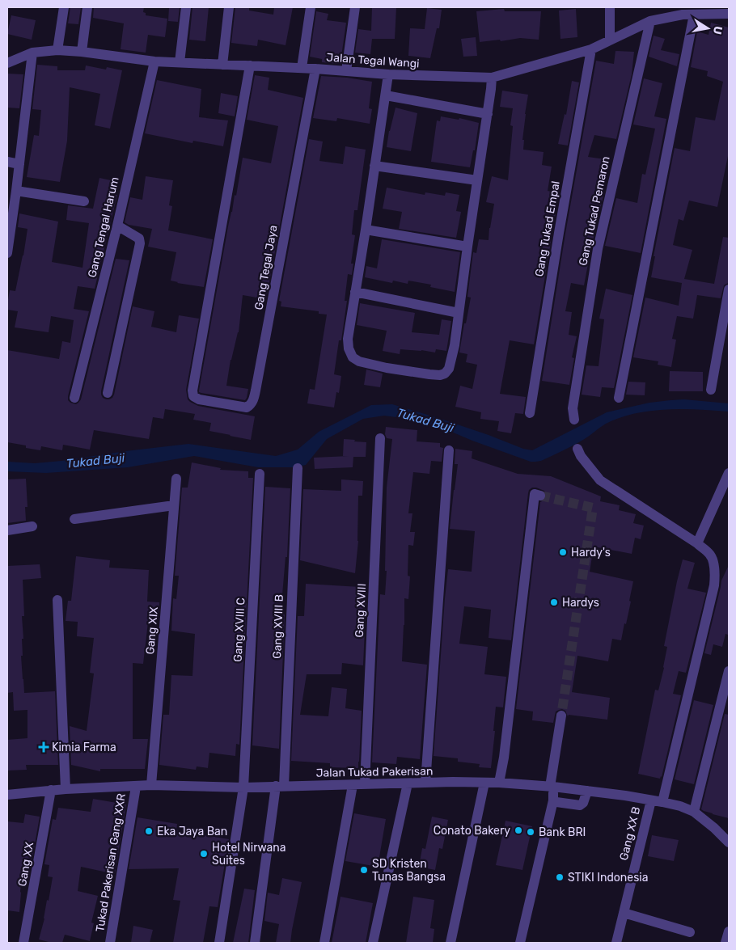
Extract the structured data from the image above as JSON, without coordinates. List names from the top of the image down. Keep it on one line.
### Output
{"streets":{"street":["Jalan Tegal Wangi","Gang Tukad Pemaron","Gang Tengal Harum","Gang Tukad Empal","Gang Tegal Jaya","Gang XVIII","Gang XVIII B","Gang XVIII C","Gang XIX","Jalan Tukad Pakerisan","Gang XX B","Tukad Pakerisan Gang XXR","Gang XX"]},"crossings":[["Jalan Tegal Wangi","Gang Tukad Pemaron"],["Jalan Tegal Wangi","Gang Tengal Harum"],["Jalan Tegal Wangi","Gang Tukad Empal"],["Jalan Tegal Wangi","Gang Tegal Jaya"],["Gang XVIII","Jalan Tukad Pakerisan"],["Gang XVIII B","Jalan Tukad Pakerisan"],["Gang XVIII C","Jalan Tukad Pakerisan"],["Gang XIX","Jalan Tukad Pakerisan"],["Jalan Tukad Pakerisan","Gang XX B"],["Jalan Tukad Pakerisan","Tukad Pakerisan Gang XXR"],["Jalan Tukad Pakerisan","Gang XX"]],"water":["Tukad Buji"],"places":{"other":["Hardy's","Hardys","Conato Bakery","Eka Jaya Ban","Bank BRI","Hotel Nirwana Suites","SD Kristen Tunas Bangsa","STIKI Indonesia"],"health":["Kimia Farma"]},"north":"right"}
